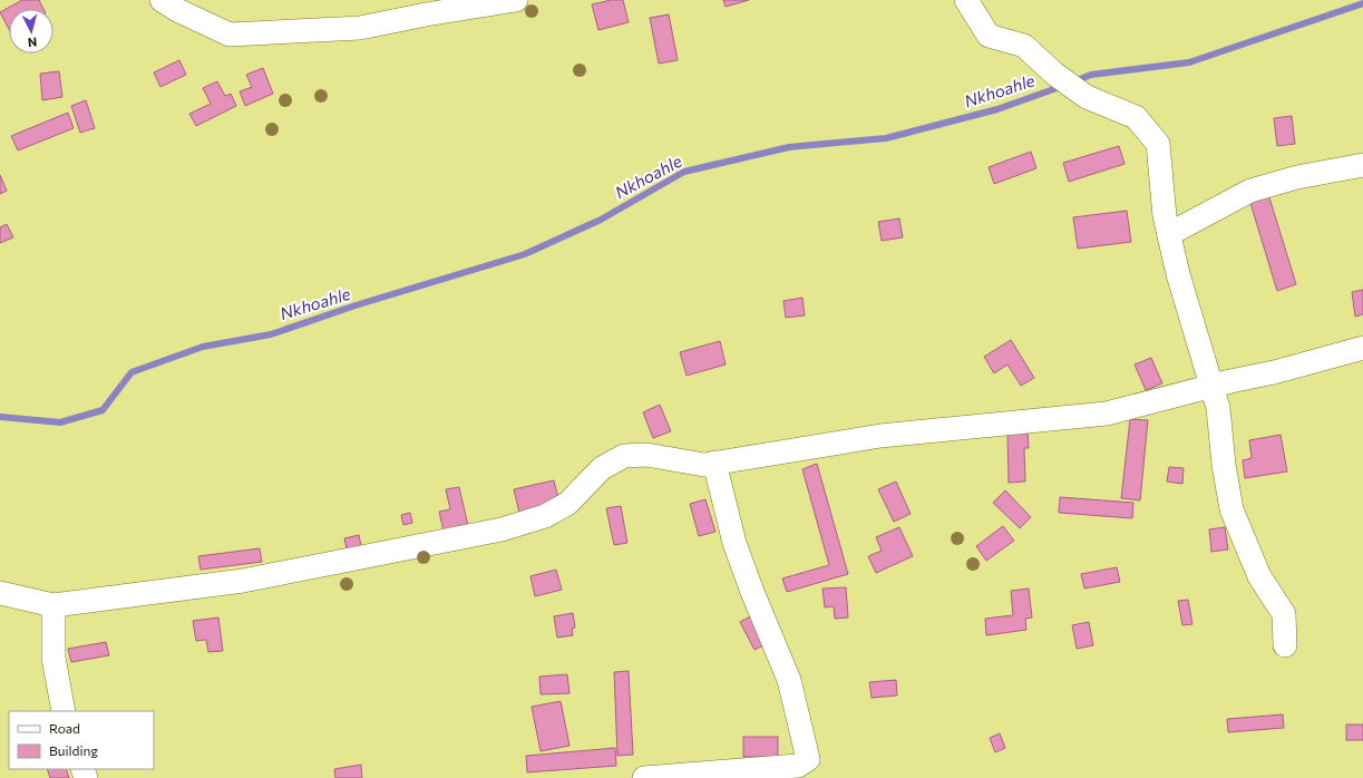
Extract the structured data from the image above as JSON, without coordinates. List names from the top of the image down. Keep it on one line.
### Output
{"water":["Nkhoahle"],"legend":["Road","Building"],"north":"bottom"}
